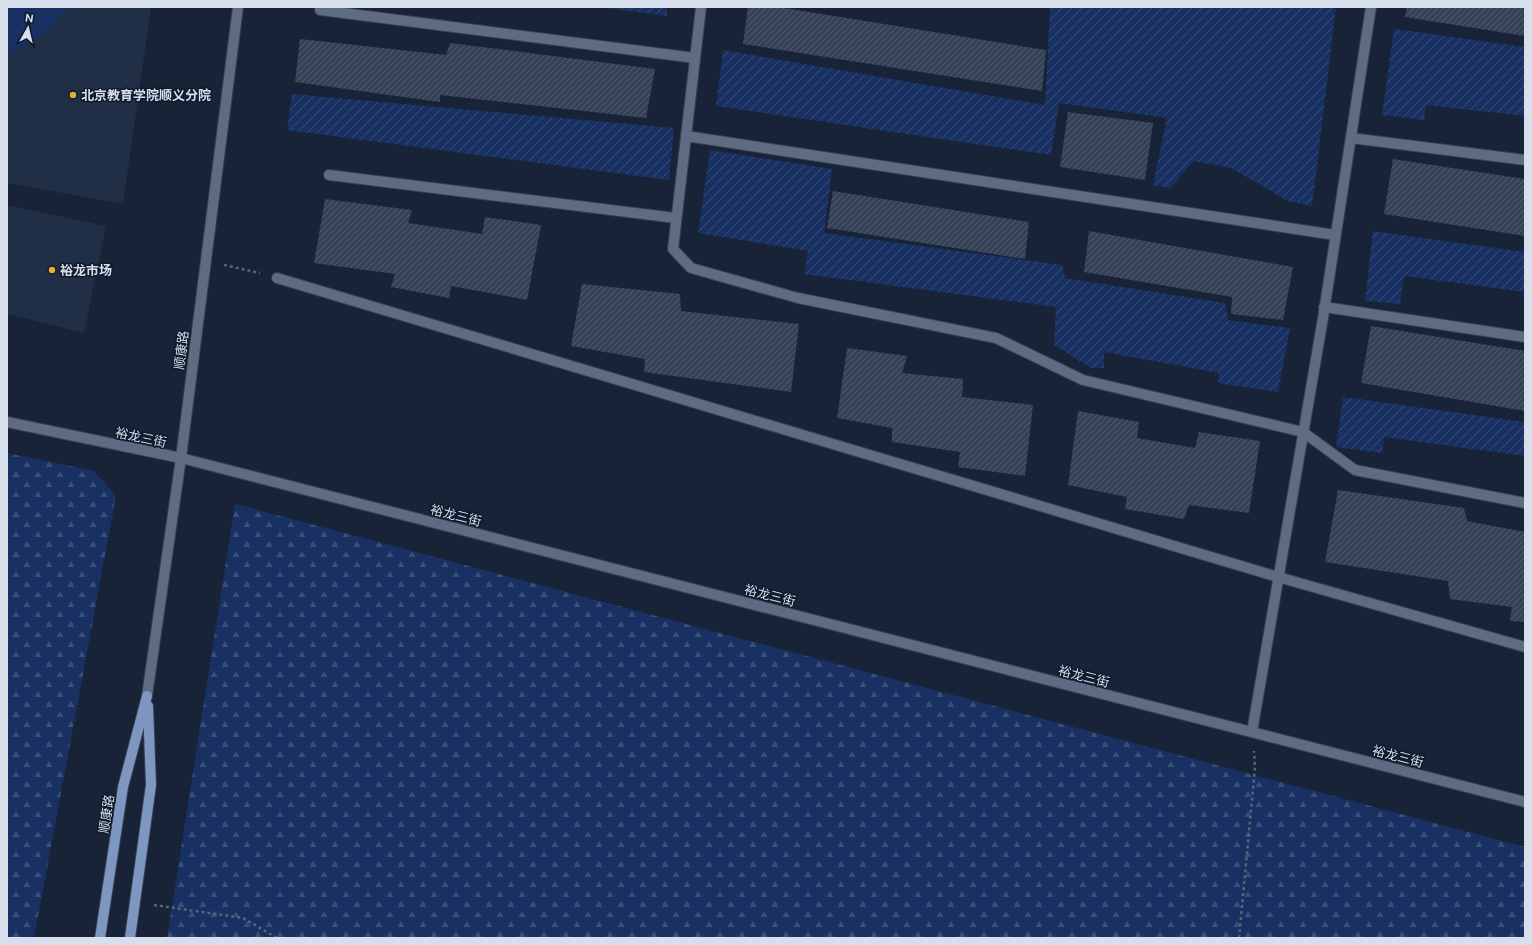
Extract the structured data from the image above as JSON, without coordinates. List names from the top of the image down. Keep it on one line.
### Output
{"streets":{"main road":["顺康路"],"street":["裕龙三街"]},"crossings":[["顺康路","裕龙三街"]],"places":["北京教育学院顺义分院","裕龙市场"],"north":"top"}
